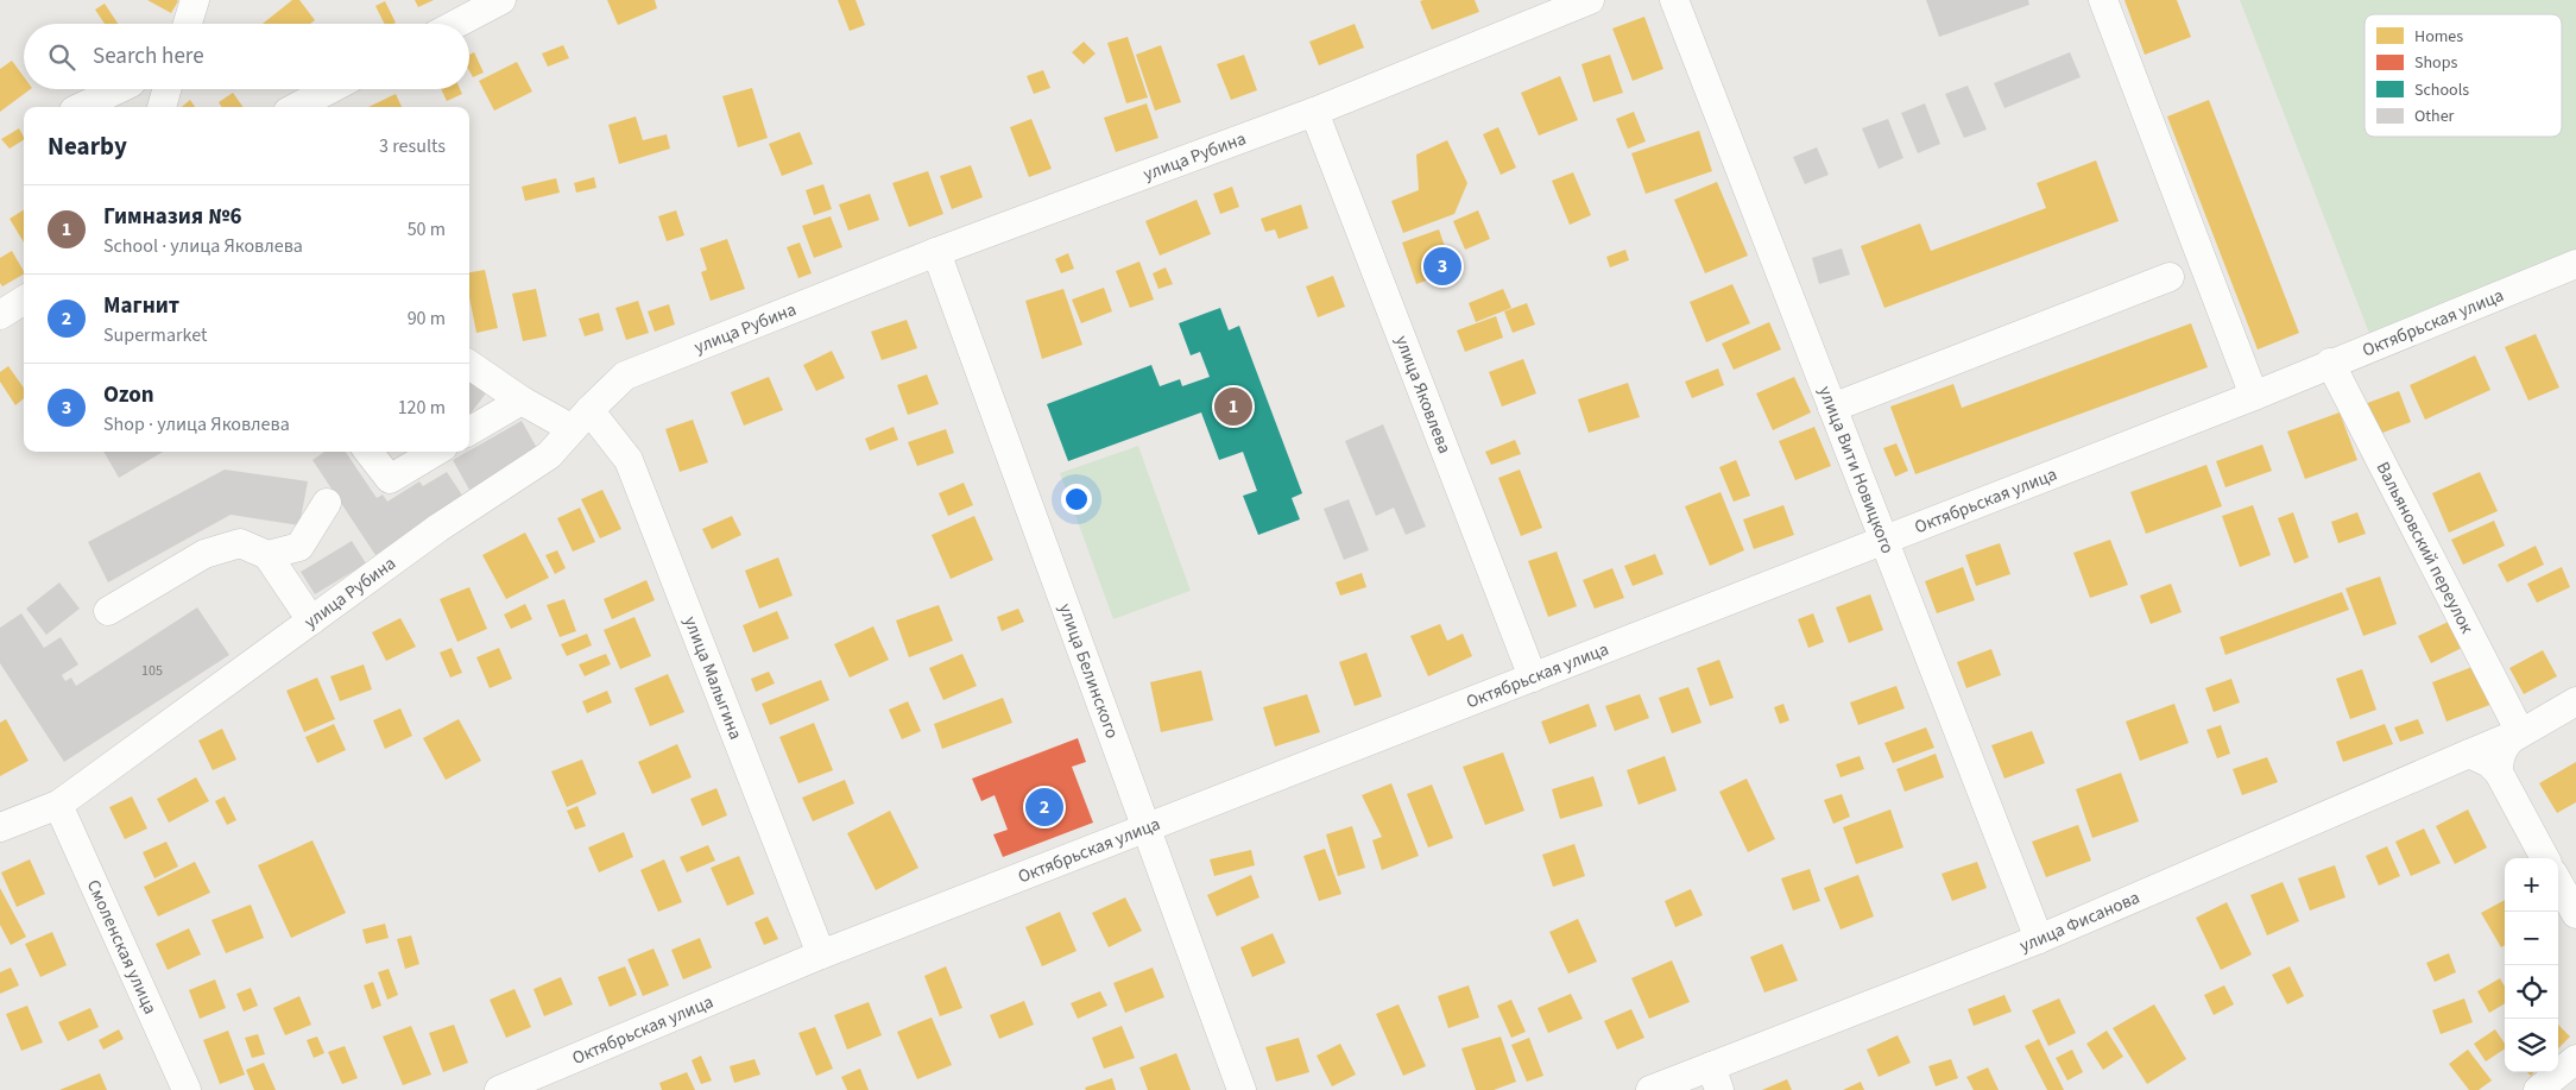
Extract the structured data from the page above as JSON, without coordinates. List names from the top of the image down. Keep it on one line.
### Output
{"streets":{"street":["улица Рубина","Октябрьская улица","улица Яковлева","улица Вити Новицкого","Вальяновский переулок","улица Белинского","улица Малыгина","улица Фисанова","Смоленская улица"]},"crossings":[["улица Рубина","улица Яковлева"],["улица Рубина","улица Белинского"],["улица Рубина","улица Малыгина"],["улица Рубина","Смоленская улица"],["Октябрьская улица","улица Яковлева"],["Октябрьская улица","улица Вити Новицкого"],["Октябрьская улица","Вальяновский переулок"],["Октябрьская улица","улица Белинского"],["Октябрьская улица","улица Малыгина"],["улица Вити Новицкого","улица Фисанова"],["Вальяновский переулок","улица Фисанова"]],"house_numbers":["105"],"legend":["Homes","Shops","Schools","Other"],"page":{"search":"Search here","heading":["Nearby","3 results"],"list":[{"mark":"1","name":"Гимназия №6","note":"School · улица Яковлева","value":"50 m"},{"mark":"2","name":"Магнит","note":"Supermarket","value":"90 m"},{"mark":"3","name":"Ozon","note":"Shop · улица Яковлева","value":"120 m"}],"pins":["3","1","2"],"map_buttons":["+","−"]}}
